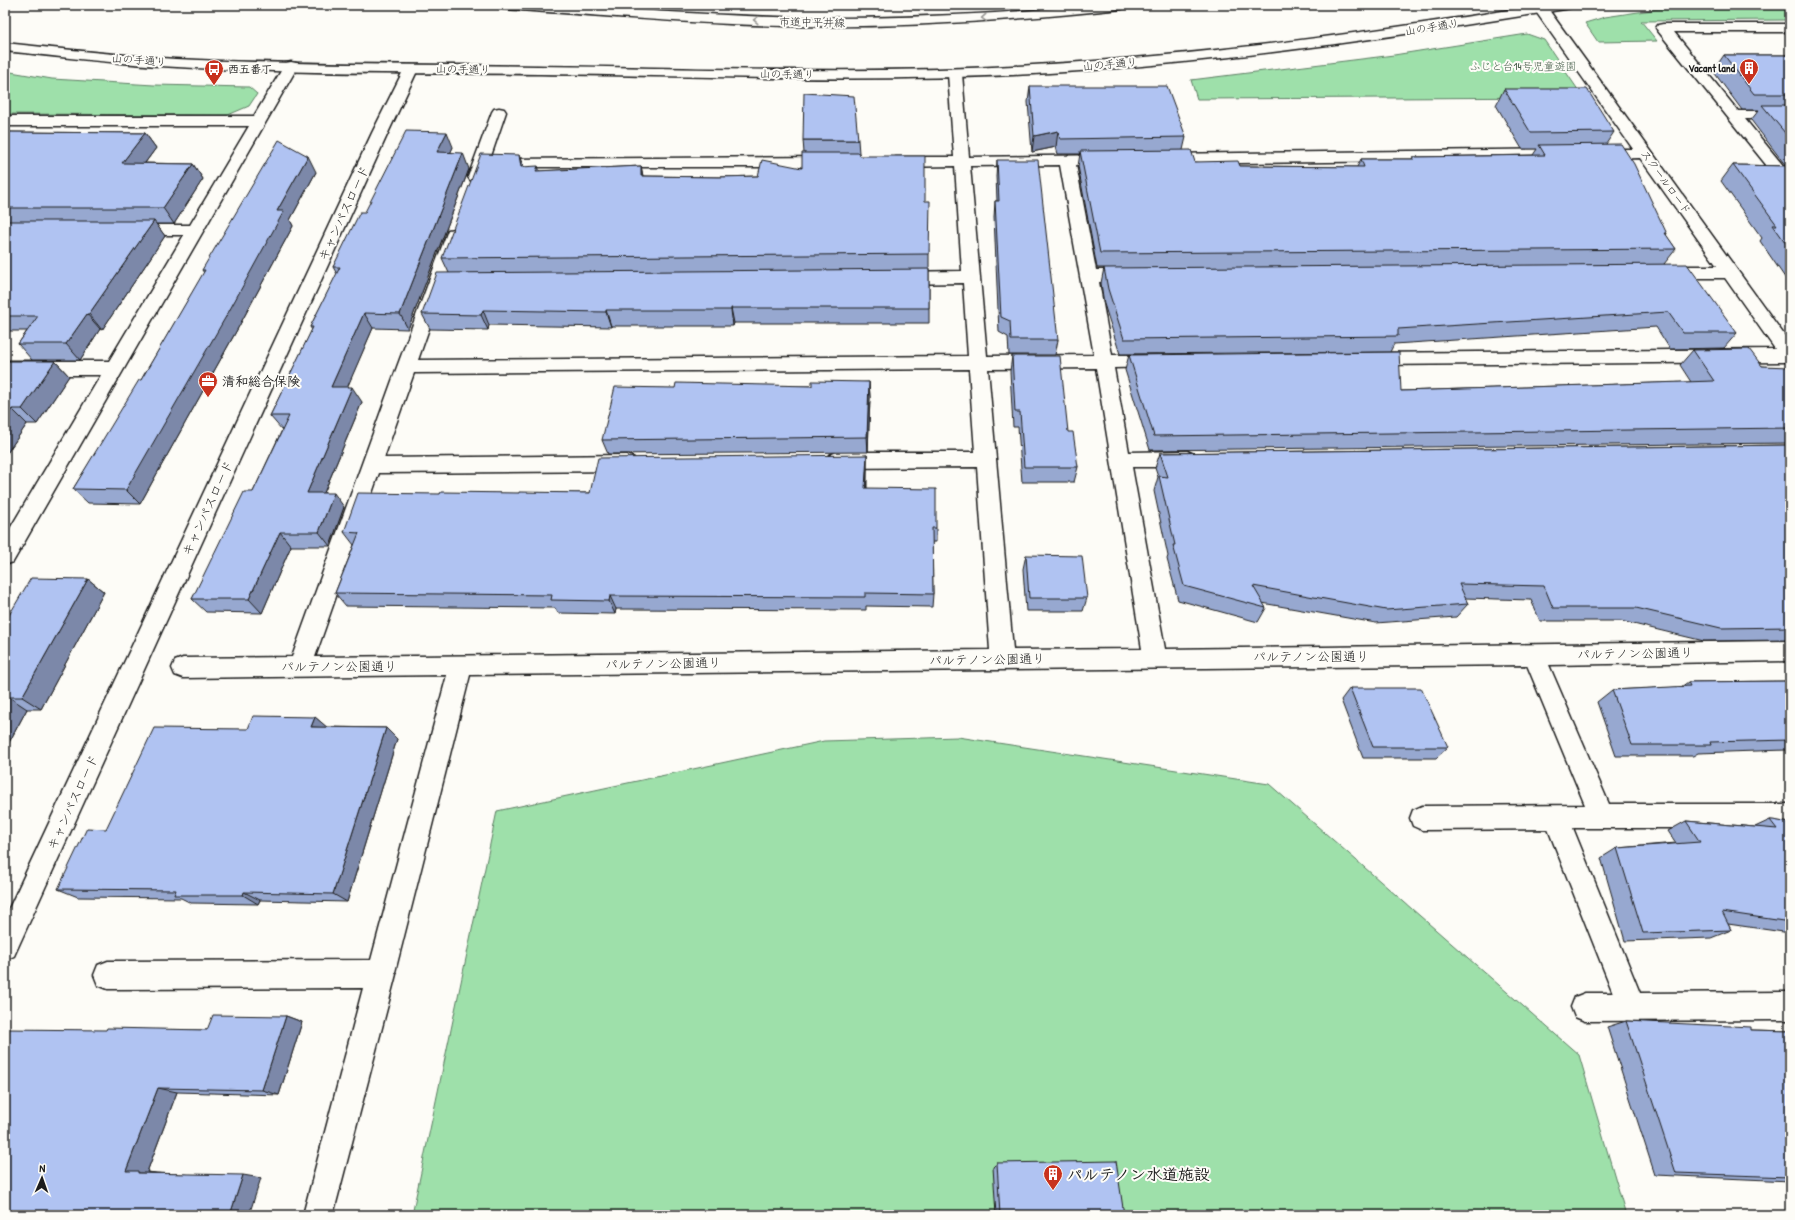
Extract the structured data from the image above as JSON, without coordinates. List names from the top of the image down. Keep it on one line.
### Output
{"streets":{"street":["市道中平井線","山の手通り","スクールロード","キャンパスロード","パルテノン公園通り"]},"crossings":[["山の手通り","スクールロード"],["山の手通り","キャンパスロード"]],"parks":["ふじと台14号児童遊園"],"places":{"building":["Vacant land","パルテノン水道施設"],"bus stop":["西五番丁"],"office":["清和総合保険"]},"north":"top"}
